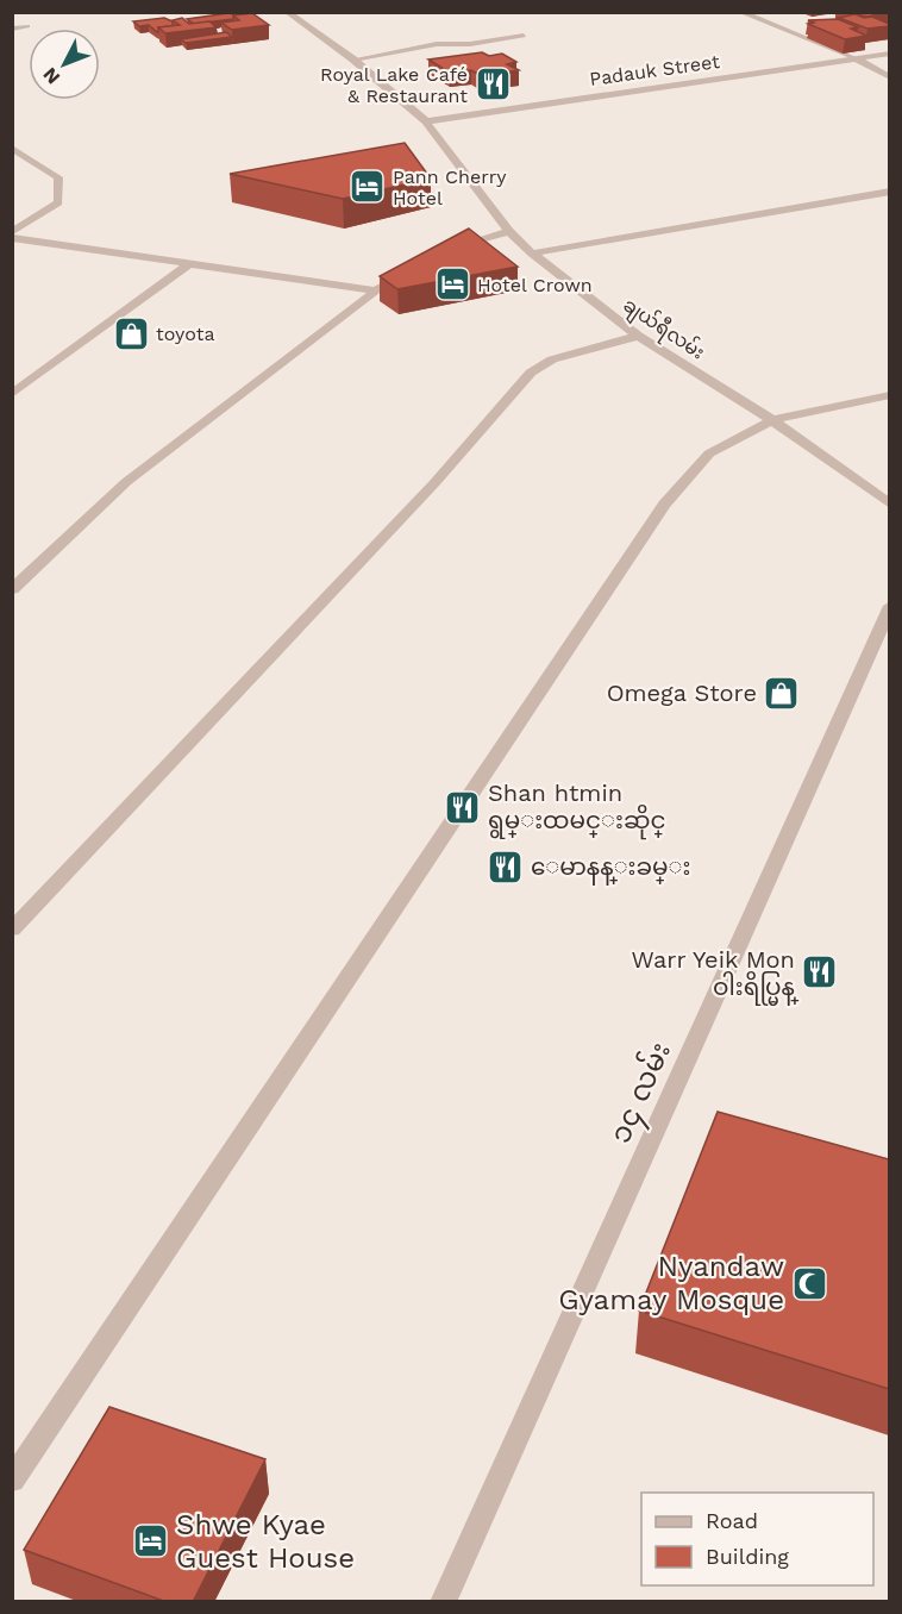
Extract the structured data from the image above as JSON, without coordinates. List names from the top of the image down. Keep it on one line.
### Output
{"streets":{"street":["Padauk Street","ချယ်ရီလမ်း","၁၄ လမ်း"]},"crossings":[["Padauk Street","ချယ်ရီလမ်း"]],"places":{"restaurant":["Royal Lake Café & Restaurant","Shan htmin ရွမ္းထမင္းဆိုင္","ေမာနန္းခမ္း","Warr Yeik Mon ဝါးရိပ္မြန္"],"hotel":["Pann Cherry Hotel","Hotel Crown","Shwe Kyae Guest House"],"shop":["toyota","Omega Store"],"mosque":["Nyandaw Gyamay Mosque"]},"legend":["Road","Building"],"north":"bottom left"}
